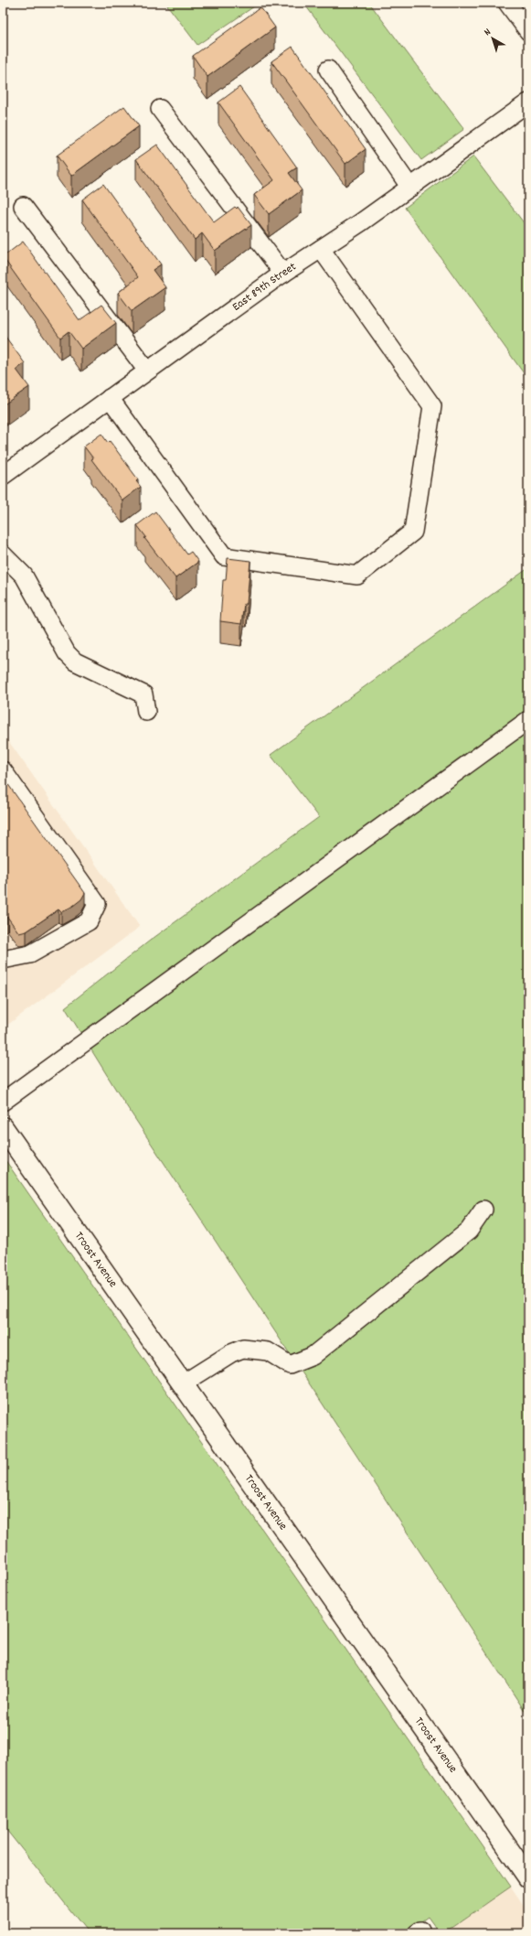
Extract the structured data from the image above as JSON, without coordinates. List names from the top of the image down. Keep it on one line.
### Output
{"streets":{"main road":["Troost Avenue"],"street":["East 89th Street"]},"north":"top left"}
